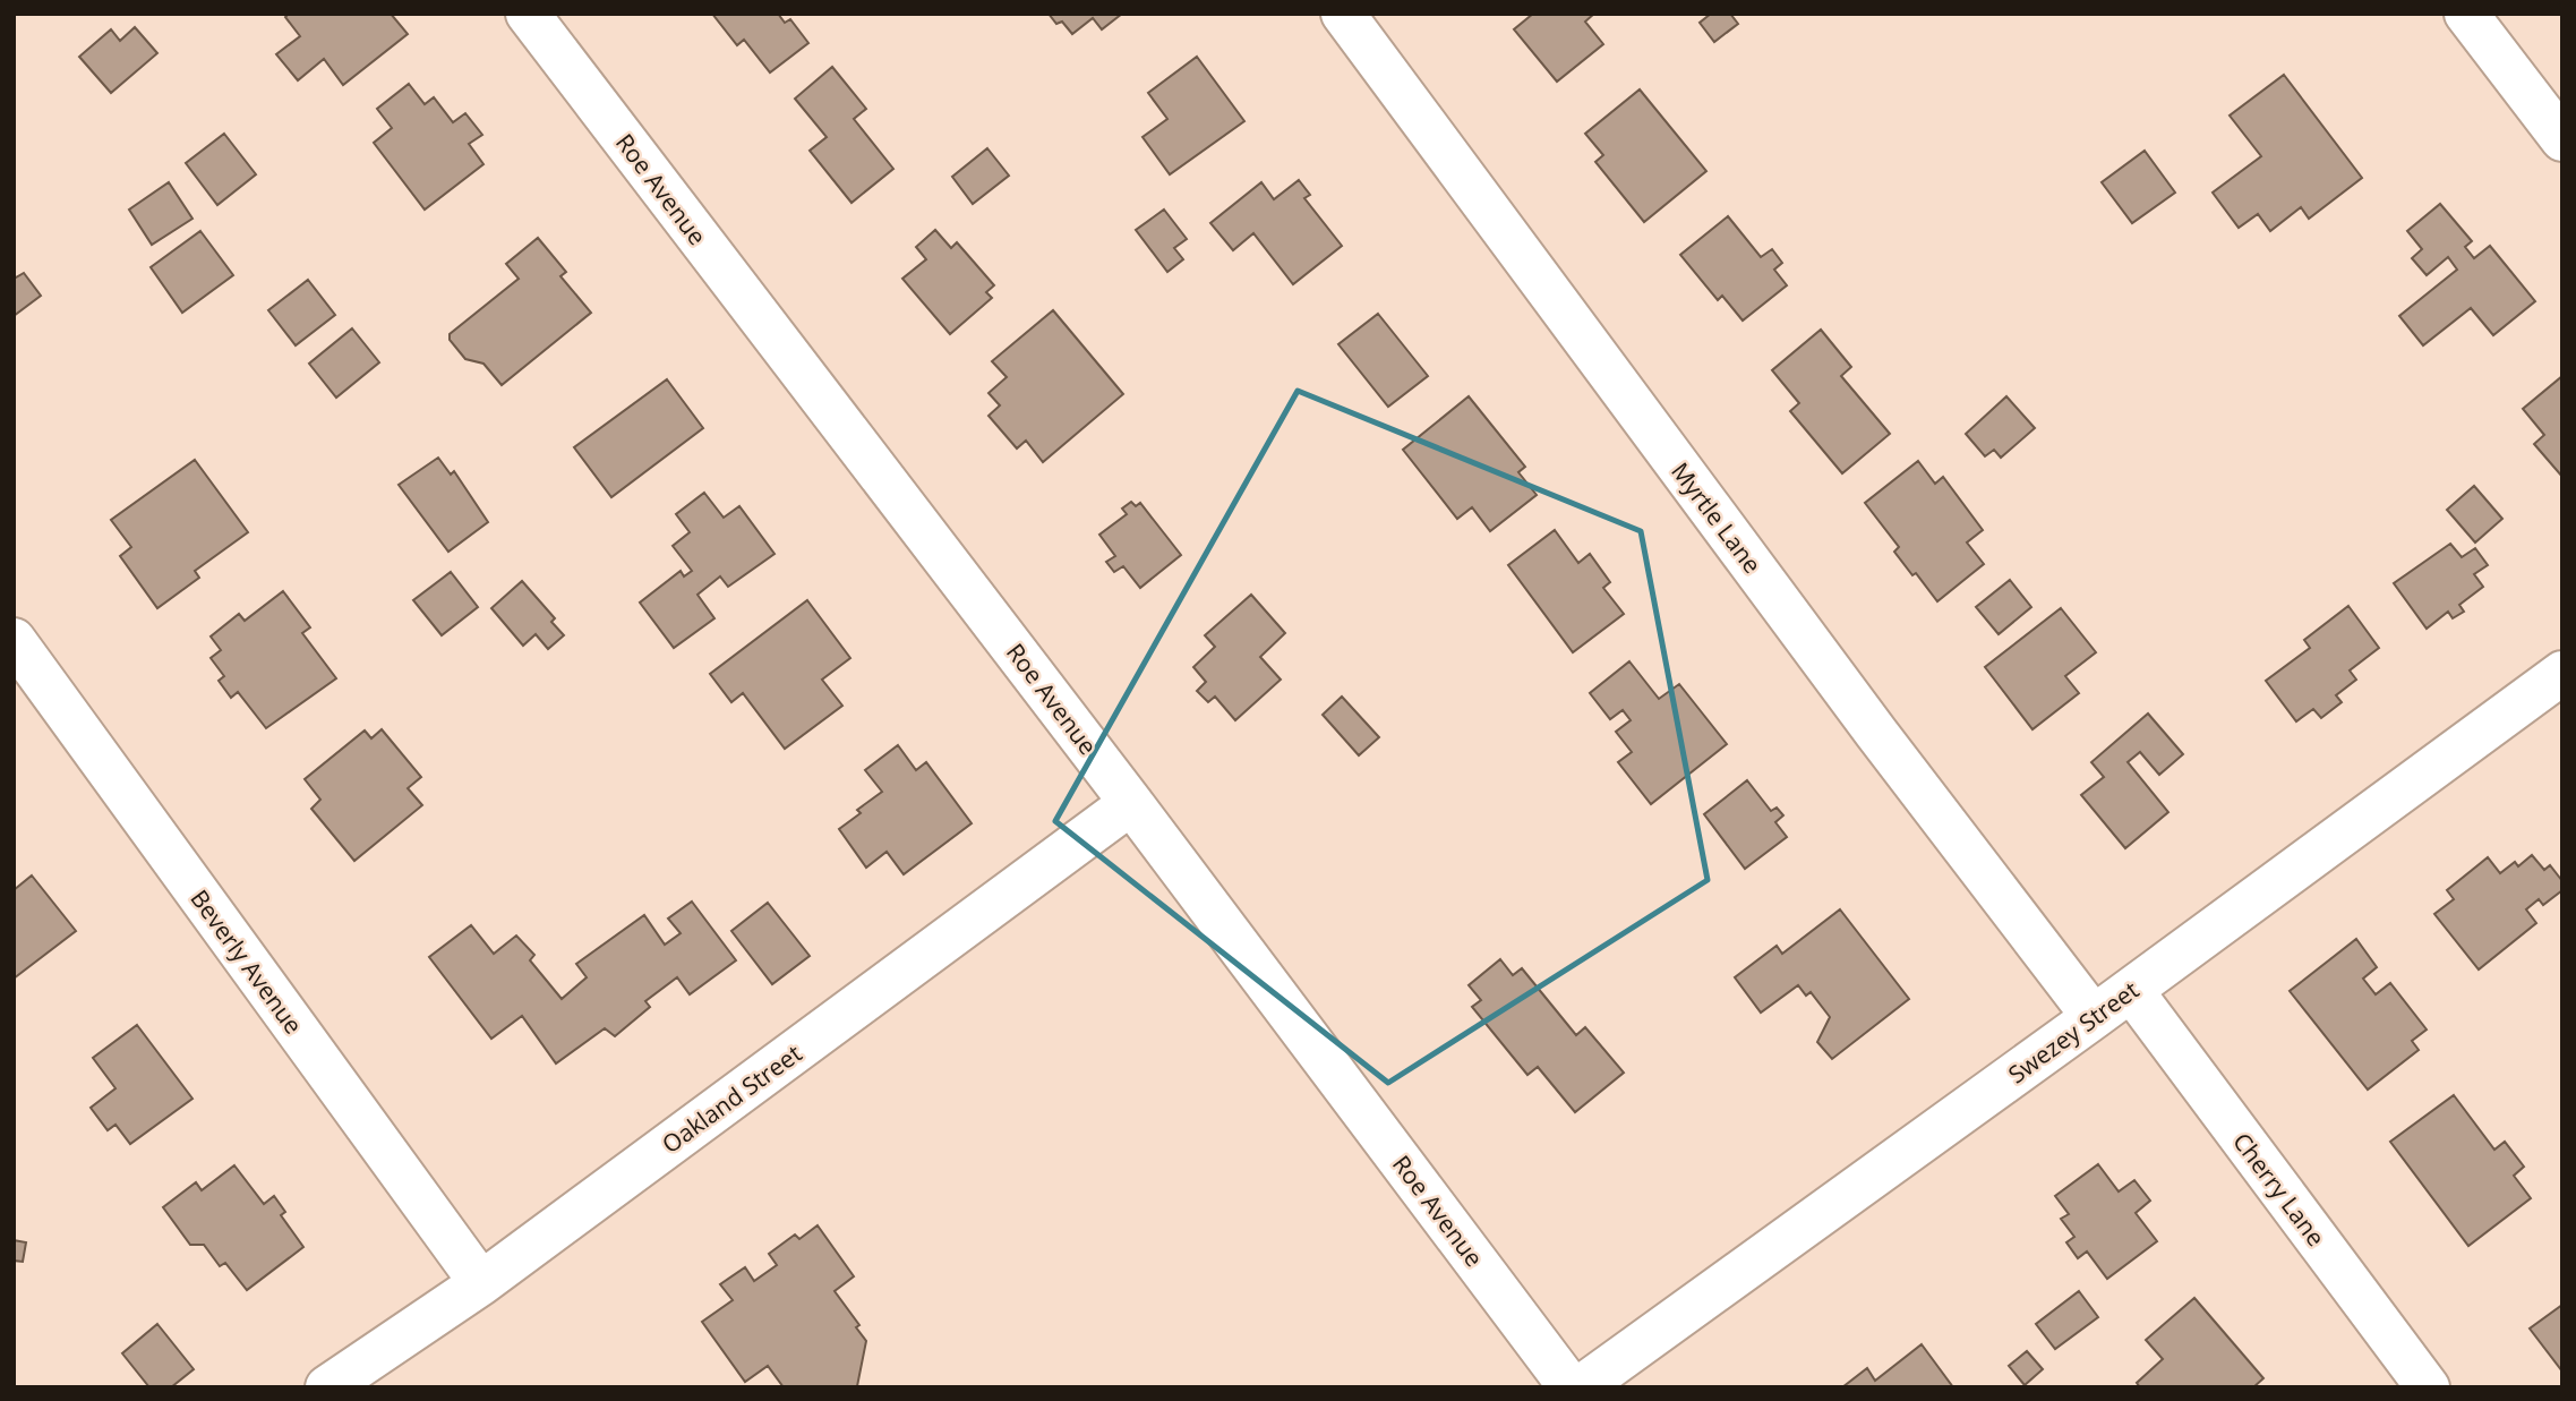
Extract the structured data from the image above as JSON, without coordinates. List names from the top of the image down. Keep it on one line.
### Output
{"streets":{"street":["Roe Avenue","Myrtle Lane","Beverly Avenue","Swezey Street","Oakland Street","Cherry Lane"]},"crossings":[["Roe Avenue","Oakland Street"],["Myrtle Lane","Swezey Street"],["Beverly Avenue","Oakland Street"],["Swezey Street","Cherry Lane"]]}
